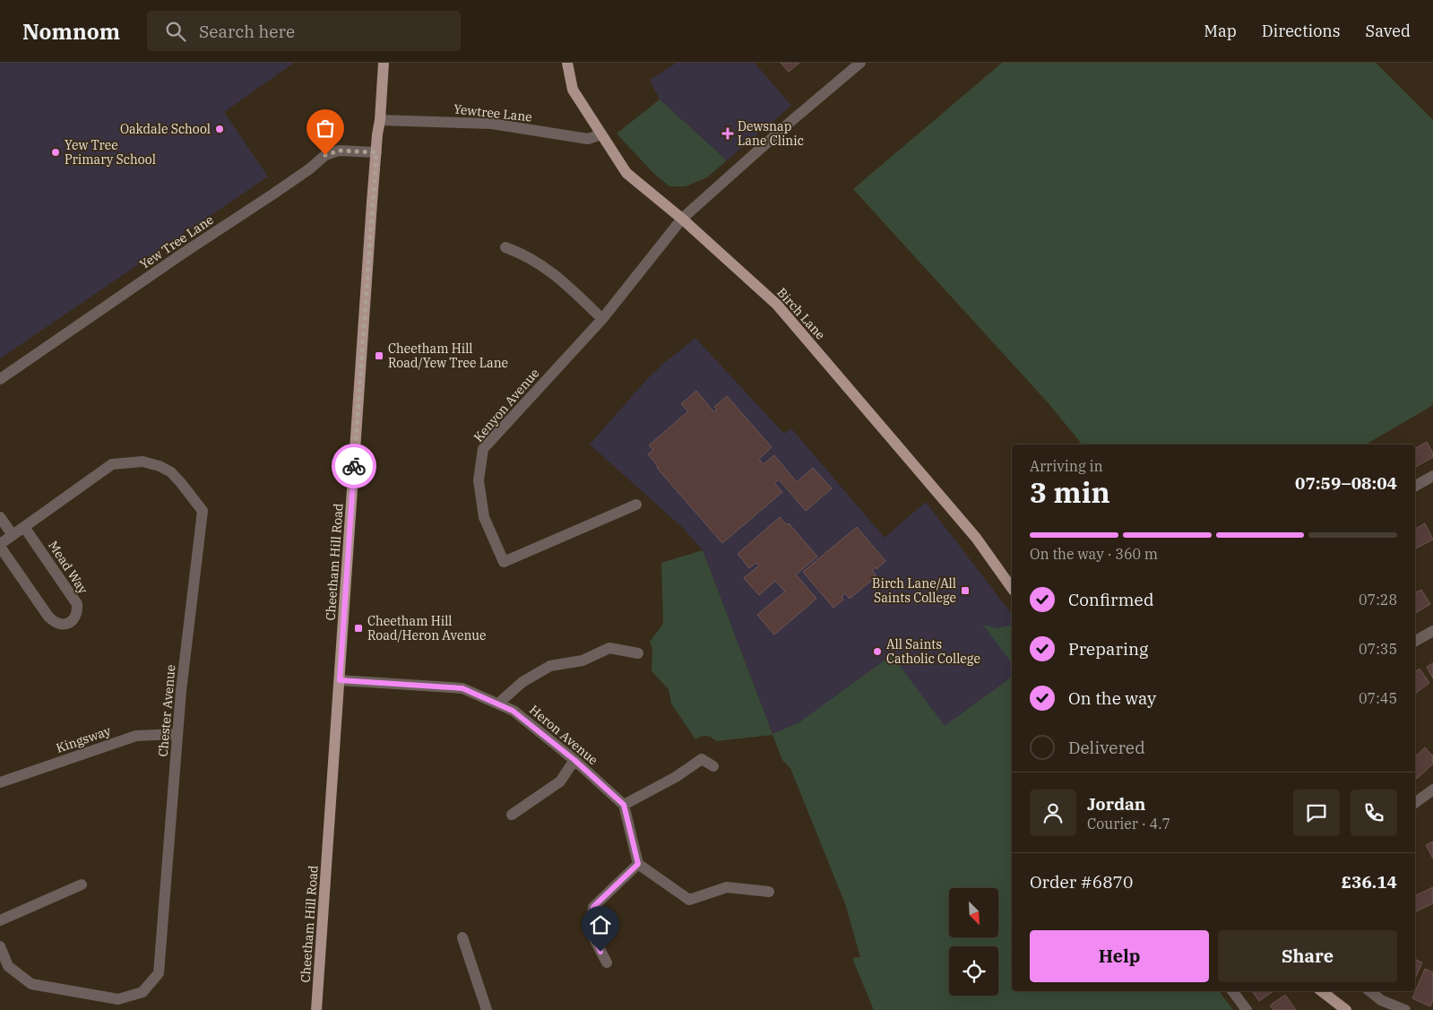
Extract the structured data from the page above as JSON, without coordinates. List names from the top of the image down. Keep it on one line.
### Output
{"streets":{"main road":["Birch Lane","Cheetham Hill Road"],"street":["Yewtree Lane","Yew Tree Lane","Kenyon Avenue","Mead Way","Chester Avenue","Heron Avenue","Kingsway"]},"crossings":[["Yewtree Lane","Birch Lane"],["Yewtree Lane","Cheetham Hill Road"],["Yew Tree Lane","Cheetham Hill Road"],["Birch Lane","Kenyon Avenue"],["Cheetham Hill Road","Heron Avenue"],["Mead Way","Chester Avenue"],["Chester Avenue","Kingsway"]],"places":{"other":["Oakdale School","Yew Tree Primary School","All Saints Catholic College"],"health":["Dewsnap Lane Clinic"],"transit":["Cheetham Hill Road/Yew Tree Lane","Birch Lane/All Saints College","Cheetham Hill Road/Heron Avenue"]},"north":"bottom right","page":{"header":"Nomnom","search":"Search here","nav":["Map","Directions","Saved"],"heading":["3 min","Arriving in","07:59–08:04"],"panel":["Jordan","Courier · 4.7","Order #6870","£36.14"],"bar":"On the way · 360 m","list":[["Confirmed","07:28"],["Preparing","07:35"],["On the way","07:45"],"Delivered"],"buttons":["Help","Share"]}}
